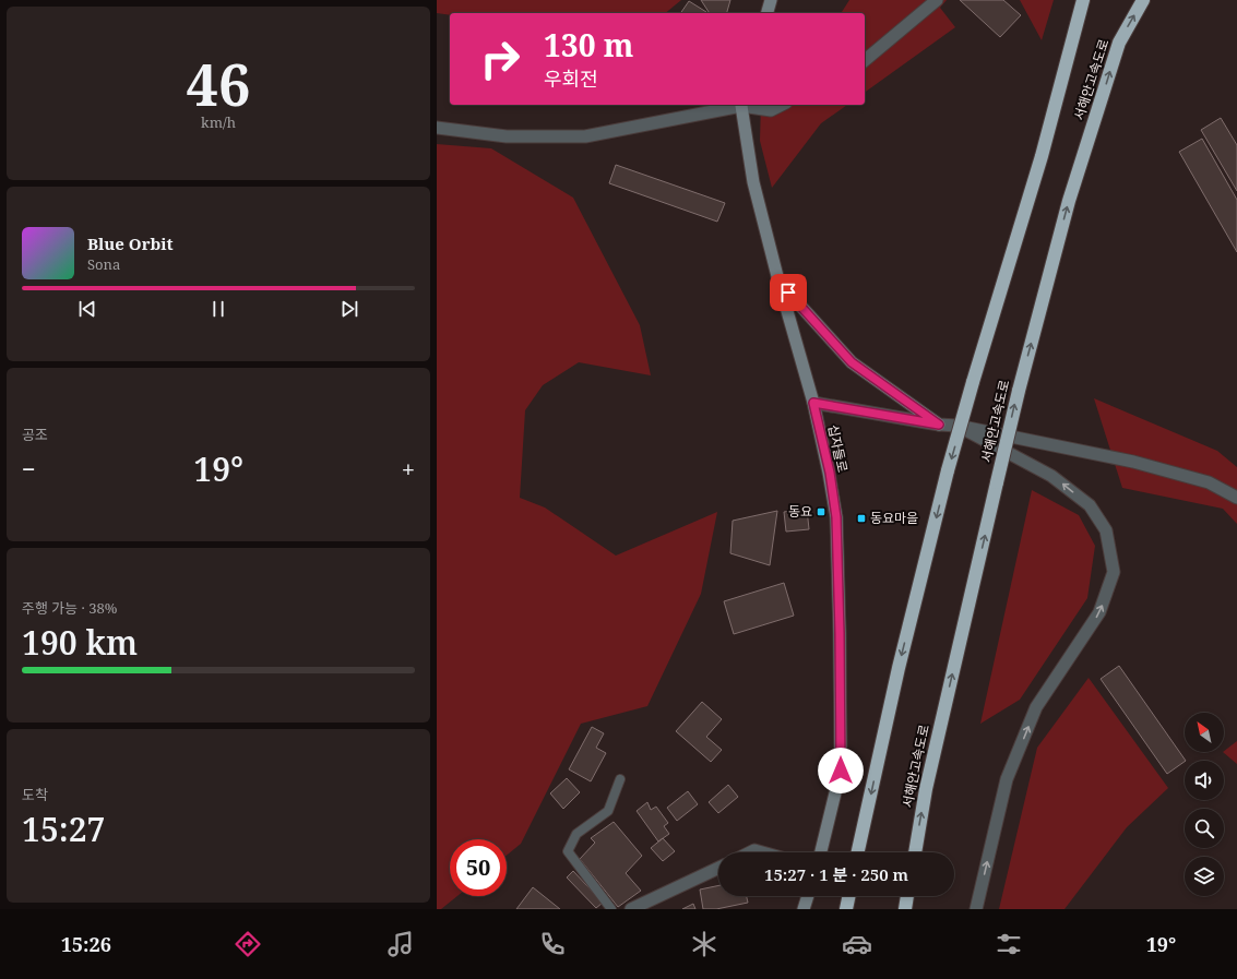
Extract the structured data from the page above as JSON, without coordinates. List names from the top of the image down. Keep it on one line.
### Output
{"streets":{"highway":["서해안고속도로"],"main road":["십자들로"]},"places":{"transit":["동요","동요마을"]},"north":"top left","page":{"tile":[["46","km/h"],"공조",["주행 가능 · 38%","190 km"],["도착","15:27"]],"turn":["130 m","우회전"],"song":["Blue Orbit","Sona"],"heat":["−","19°","+"],"limit":"50","trip":"15:27 · 1 분 · 250 m","tabs":["15:26","19°"]}}
